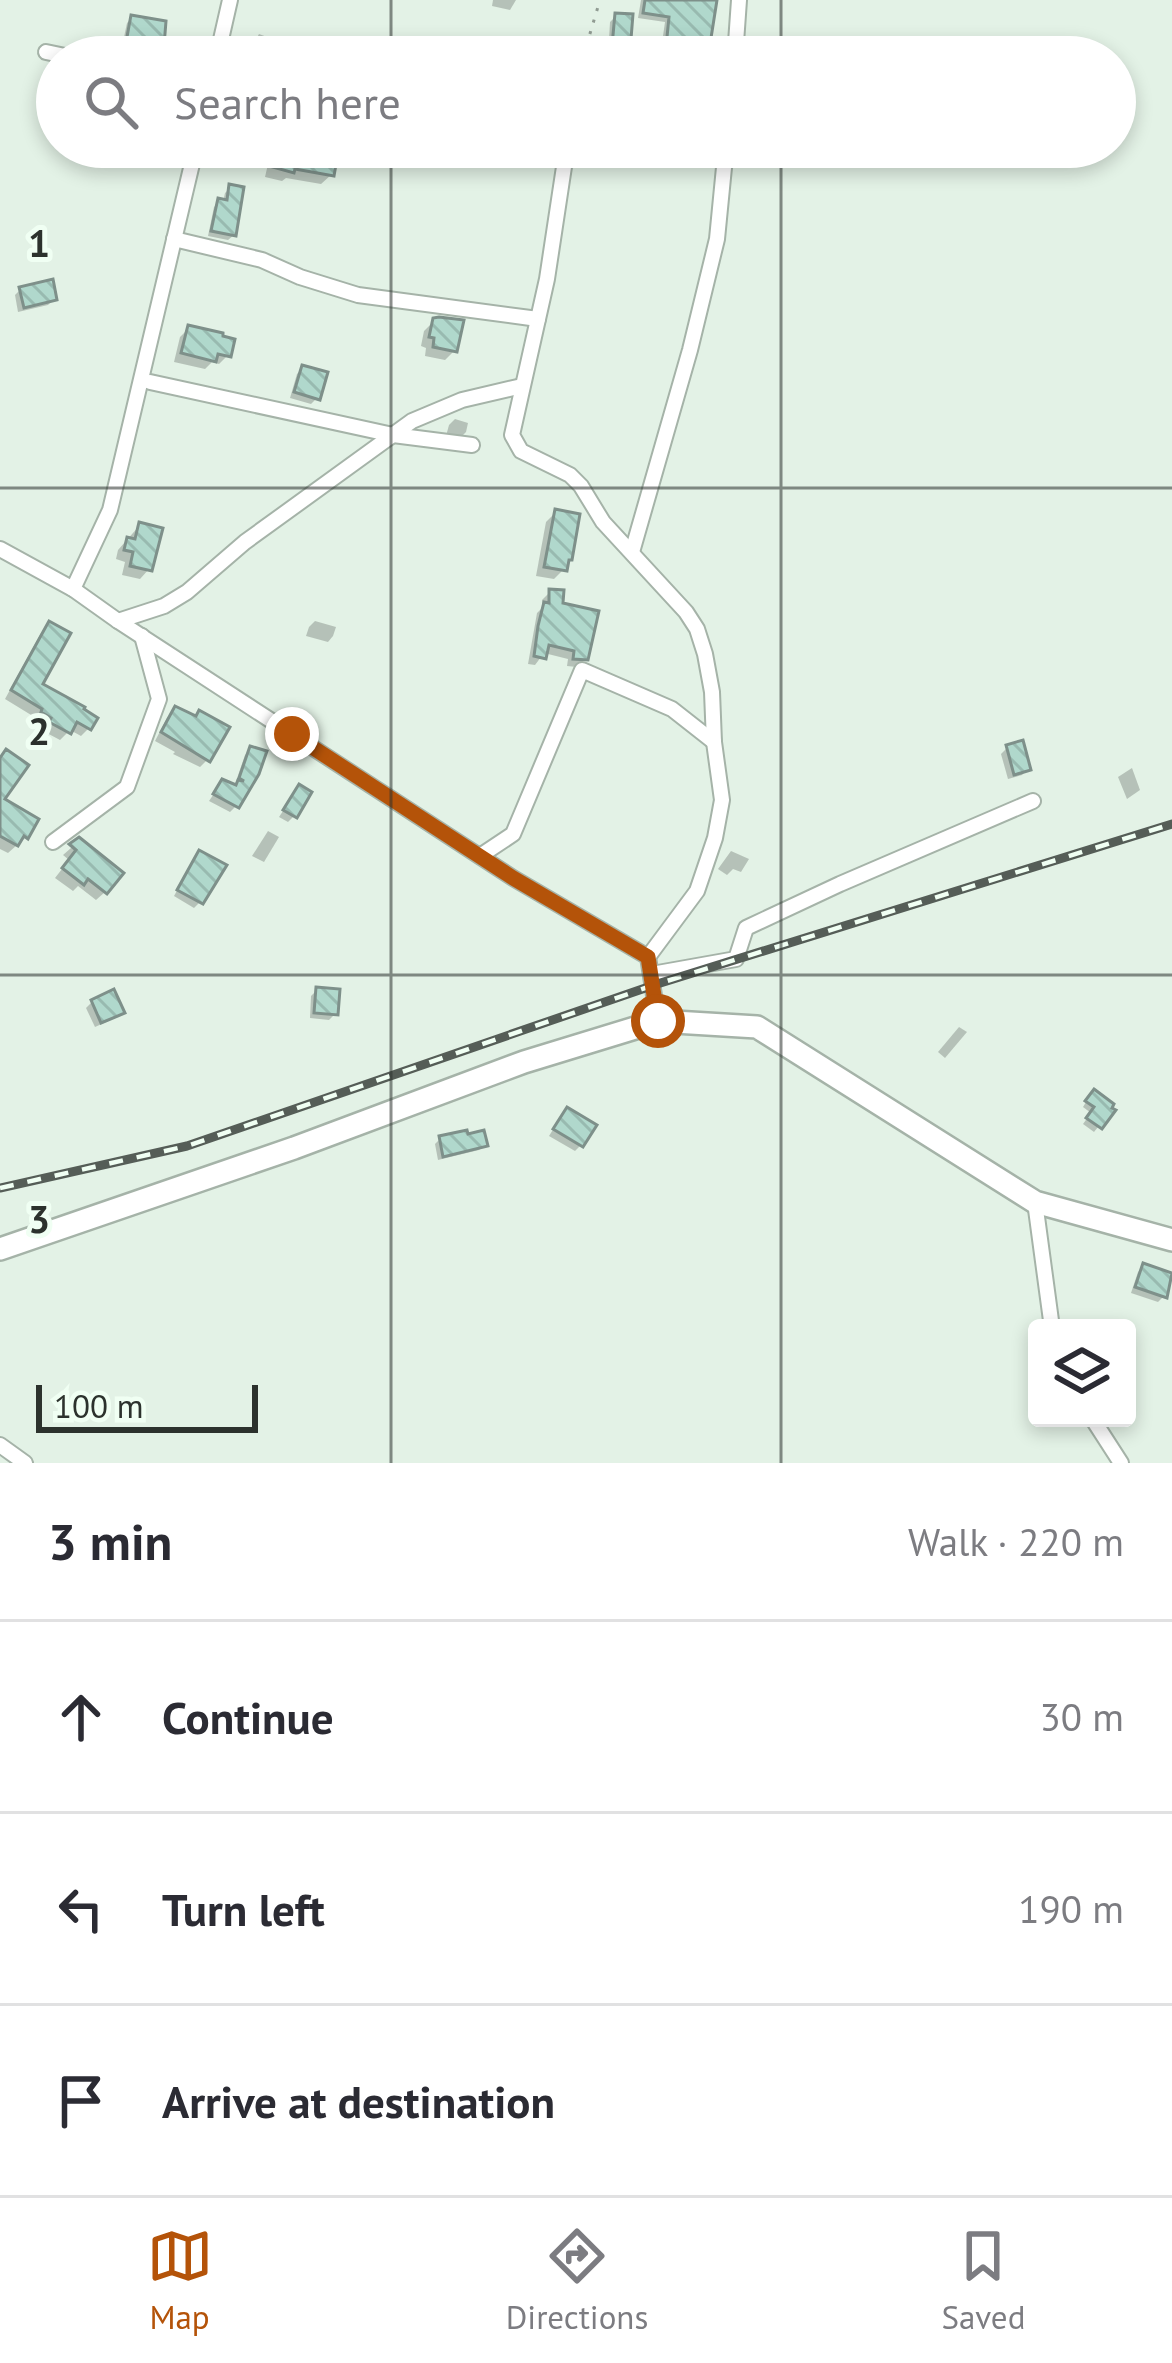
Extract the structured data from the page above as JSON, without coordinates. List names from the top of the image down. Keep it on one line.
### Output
{"scale_bar":"100 m","page":{"search":"Search here","scale":"100 m","heading":["3 min","Walk · 220 m"],"list":[["Continue","30 m"],["Turn left","190 m"],"Arrive at destination"],"nav":["Map","Directions","Saved"]},"grid":{"rows":["1","2","3"]}}
